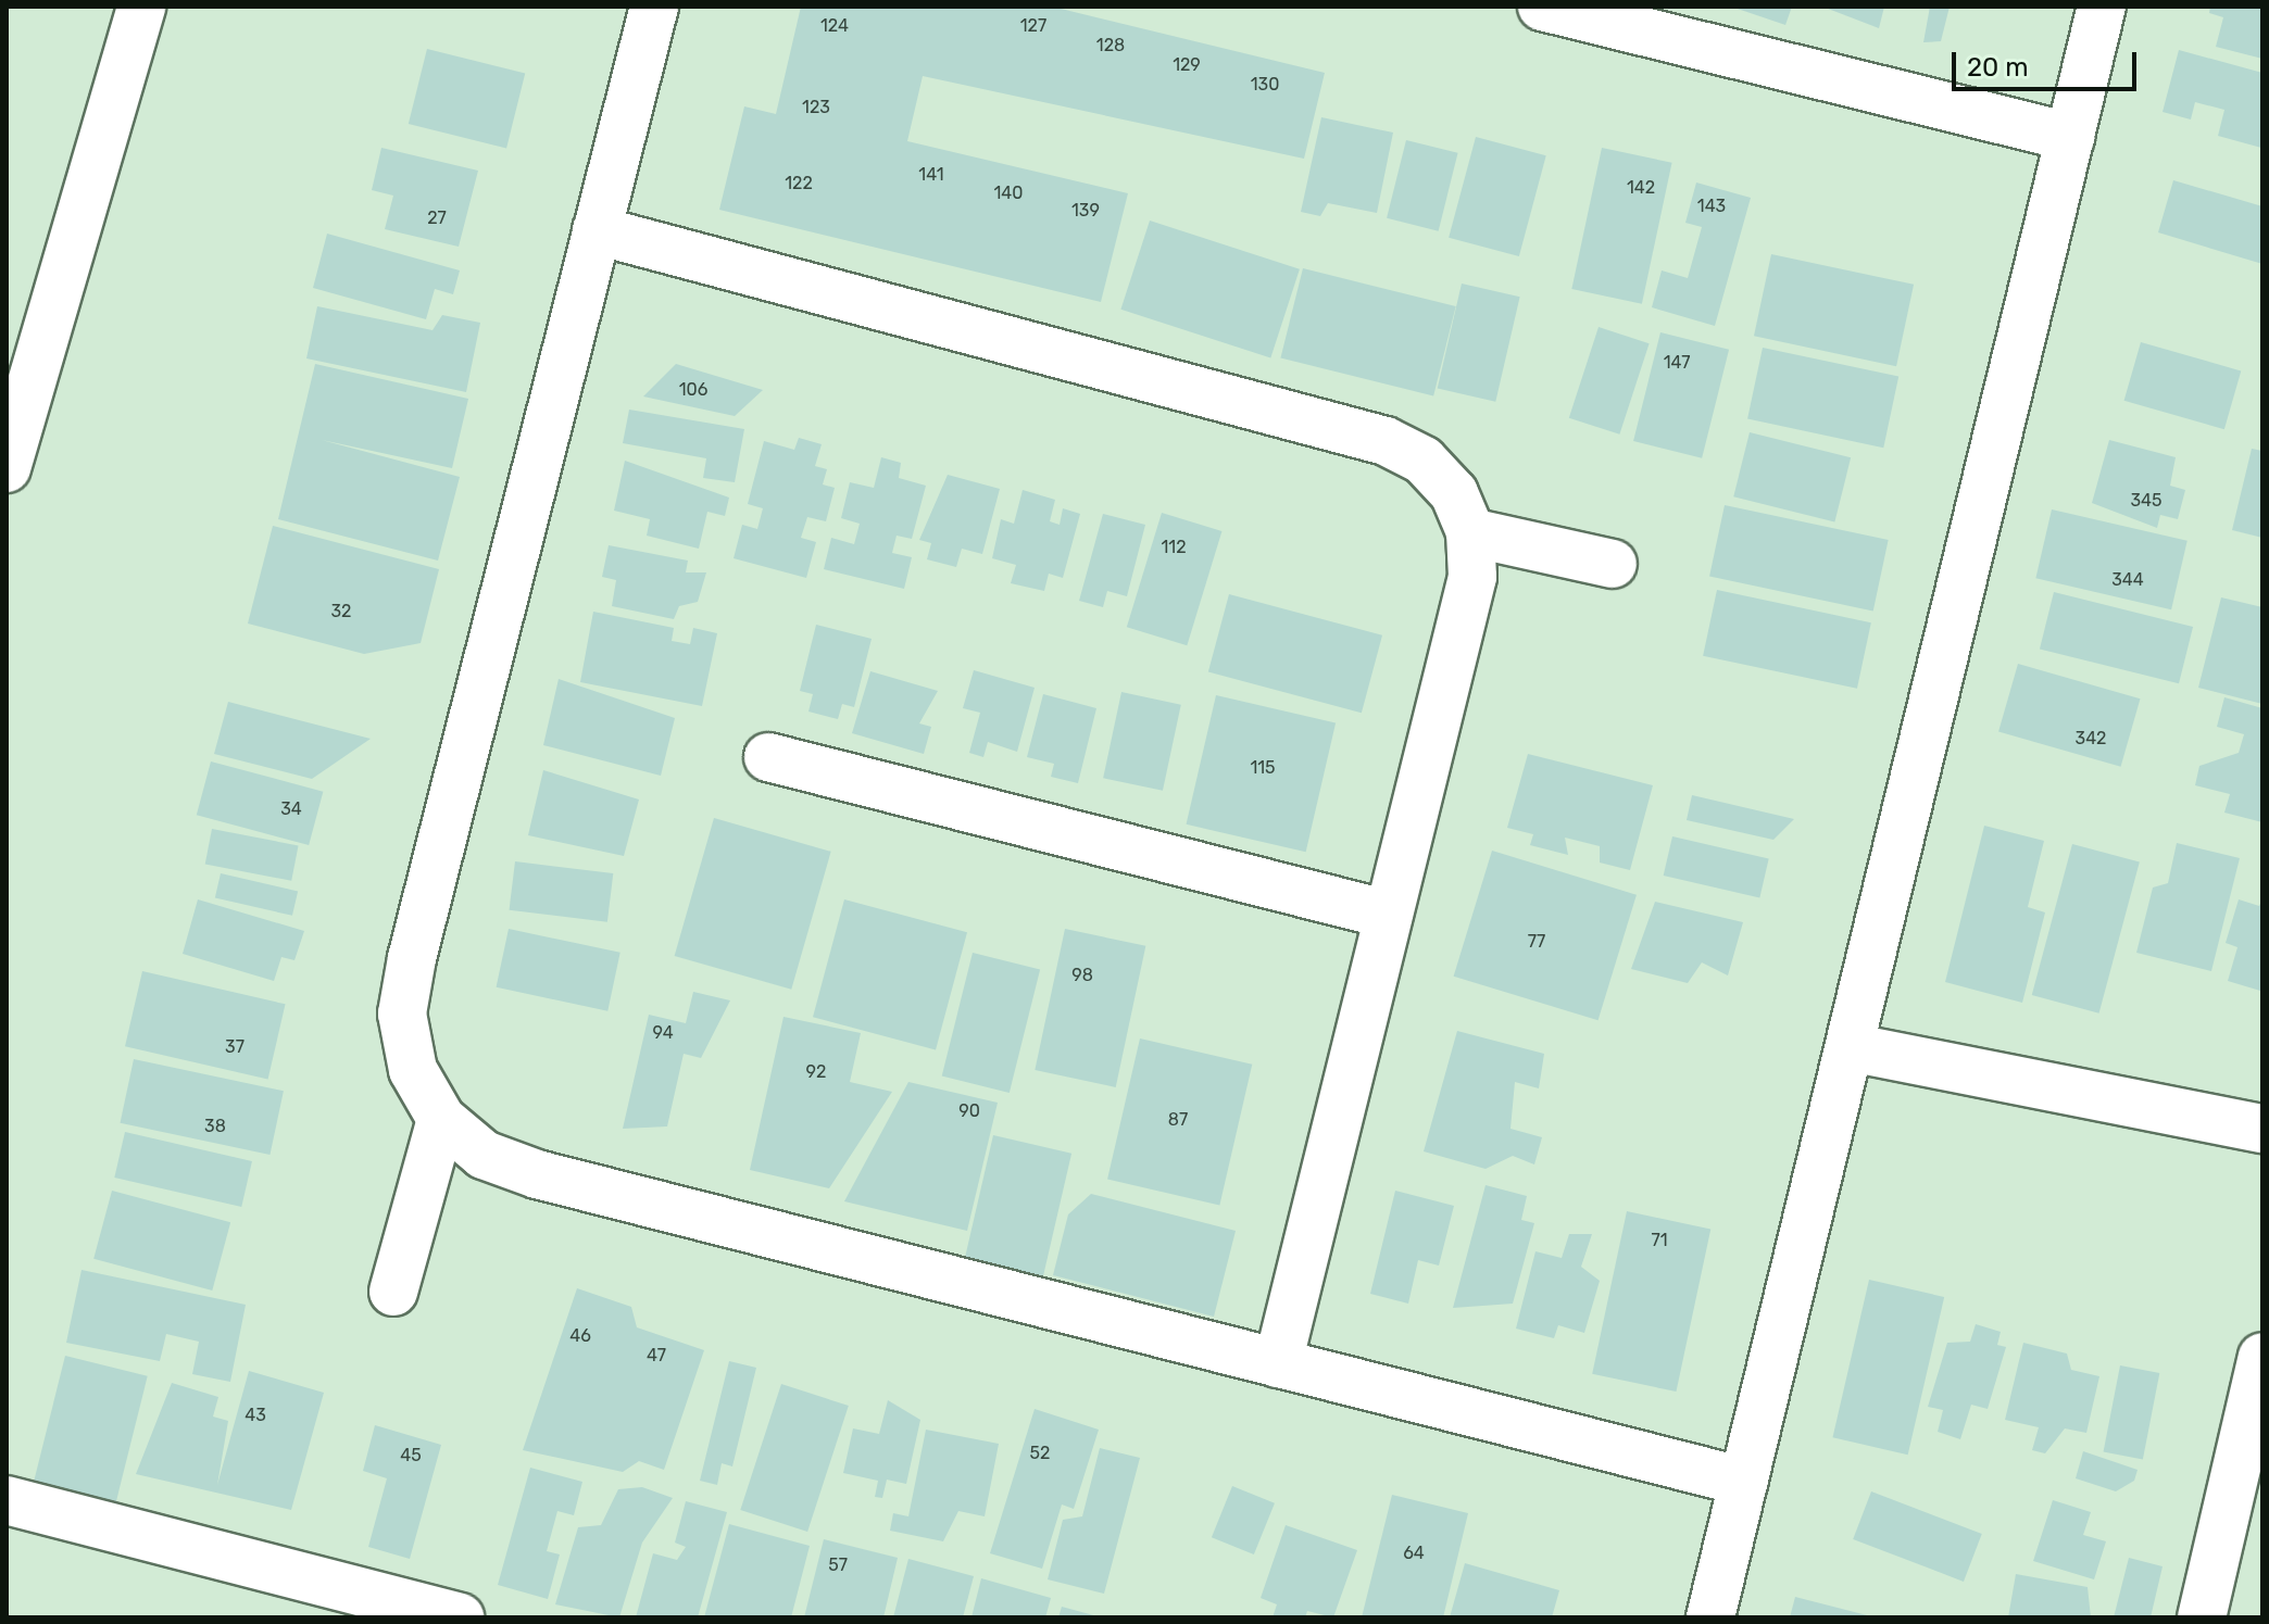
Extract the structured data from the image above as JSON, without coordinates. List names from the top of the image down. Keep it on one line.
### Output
{"house_numbers":["124","127","128","129","130","123","141","122","142","140","143","139","27","147","106","345","112","344","32","342","115","34","77","98","94","37","92","90","87","38","71","46","47","43","52","45","64","57"],"scale_bar":"20 m"}
